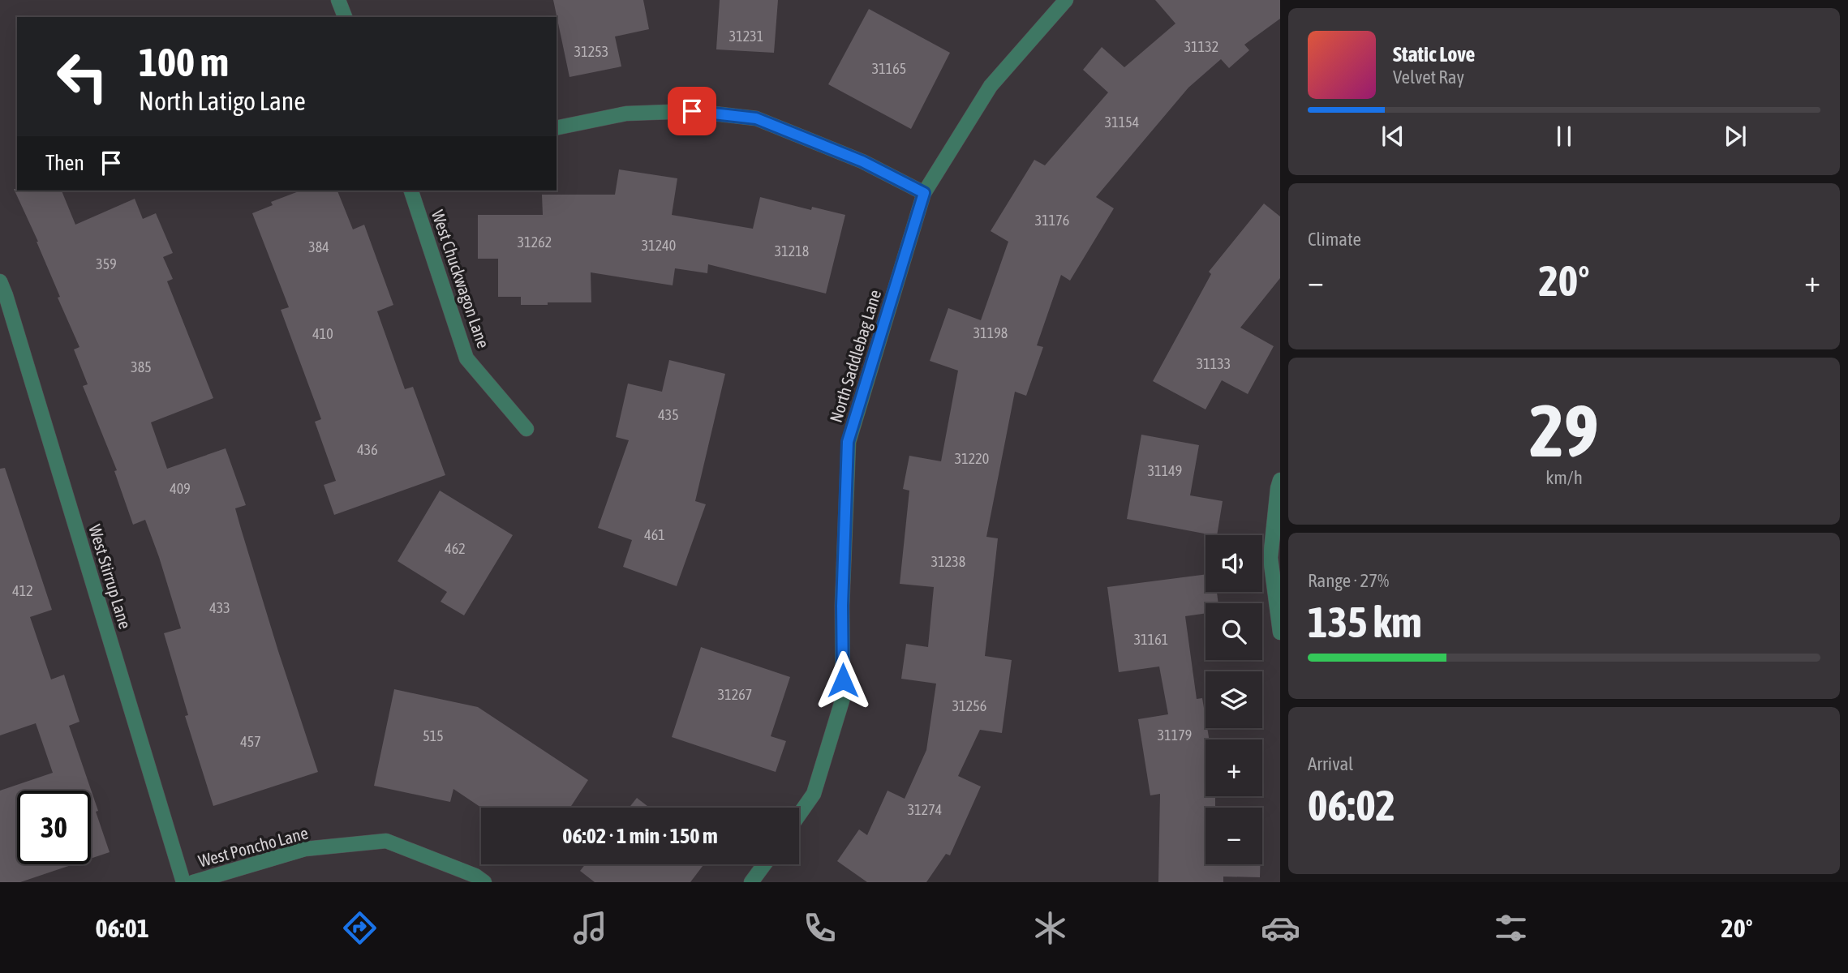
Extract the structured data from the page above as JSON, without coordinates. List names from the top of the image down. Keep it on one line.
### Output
{"streets":{"street":["West Chuckwagon Lane","North Saddlebag Lane","West Stirrup Lane","West Poncho Lane"]},"house_numbers":["31231","31132","31253","31165","31154","31176","31262","31240","384","31218","359","31198","410","31133","385","435","436","31220","31149","409","461","462","31238","412","433","31161","31267","31256","31179","515","457","31274"],"page":{"turn":["100 m","North Latigo Lane"],"song":["Static Love","Velvet Ray"],"then":"Then","tile":["Climate",["29","km/h"],["Range · 27%","135 km"],["Arrival","06:02"]],"heat":["−","20°","+"],"map_buttons":["+","−"],"limit":"30","trip":"06:02 · 1 min · 150 m","tabs":["06:01","20°"]}}
